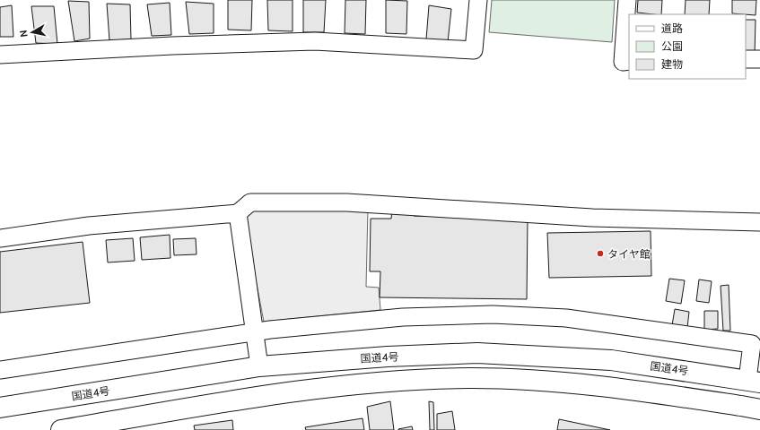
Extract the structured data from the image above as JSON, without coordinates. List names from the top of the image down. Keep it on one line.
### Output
{"streets":{"highway":["国道4号"]},"places":["タイヤ館"],"legend":["道路","公園","建物"],"north":"left"}
